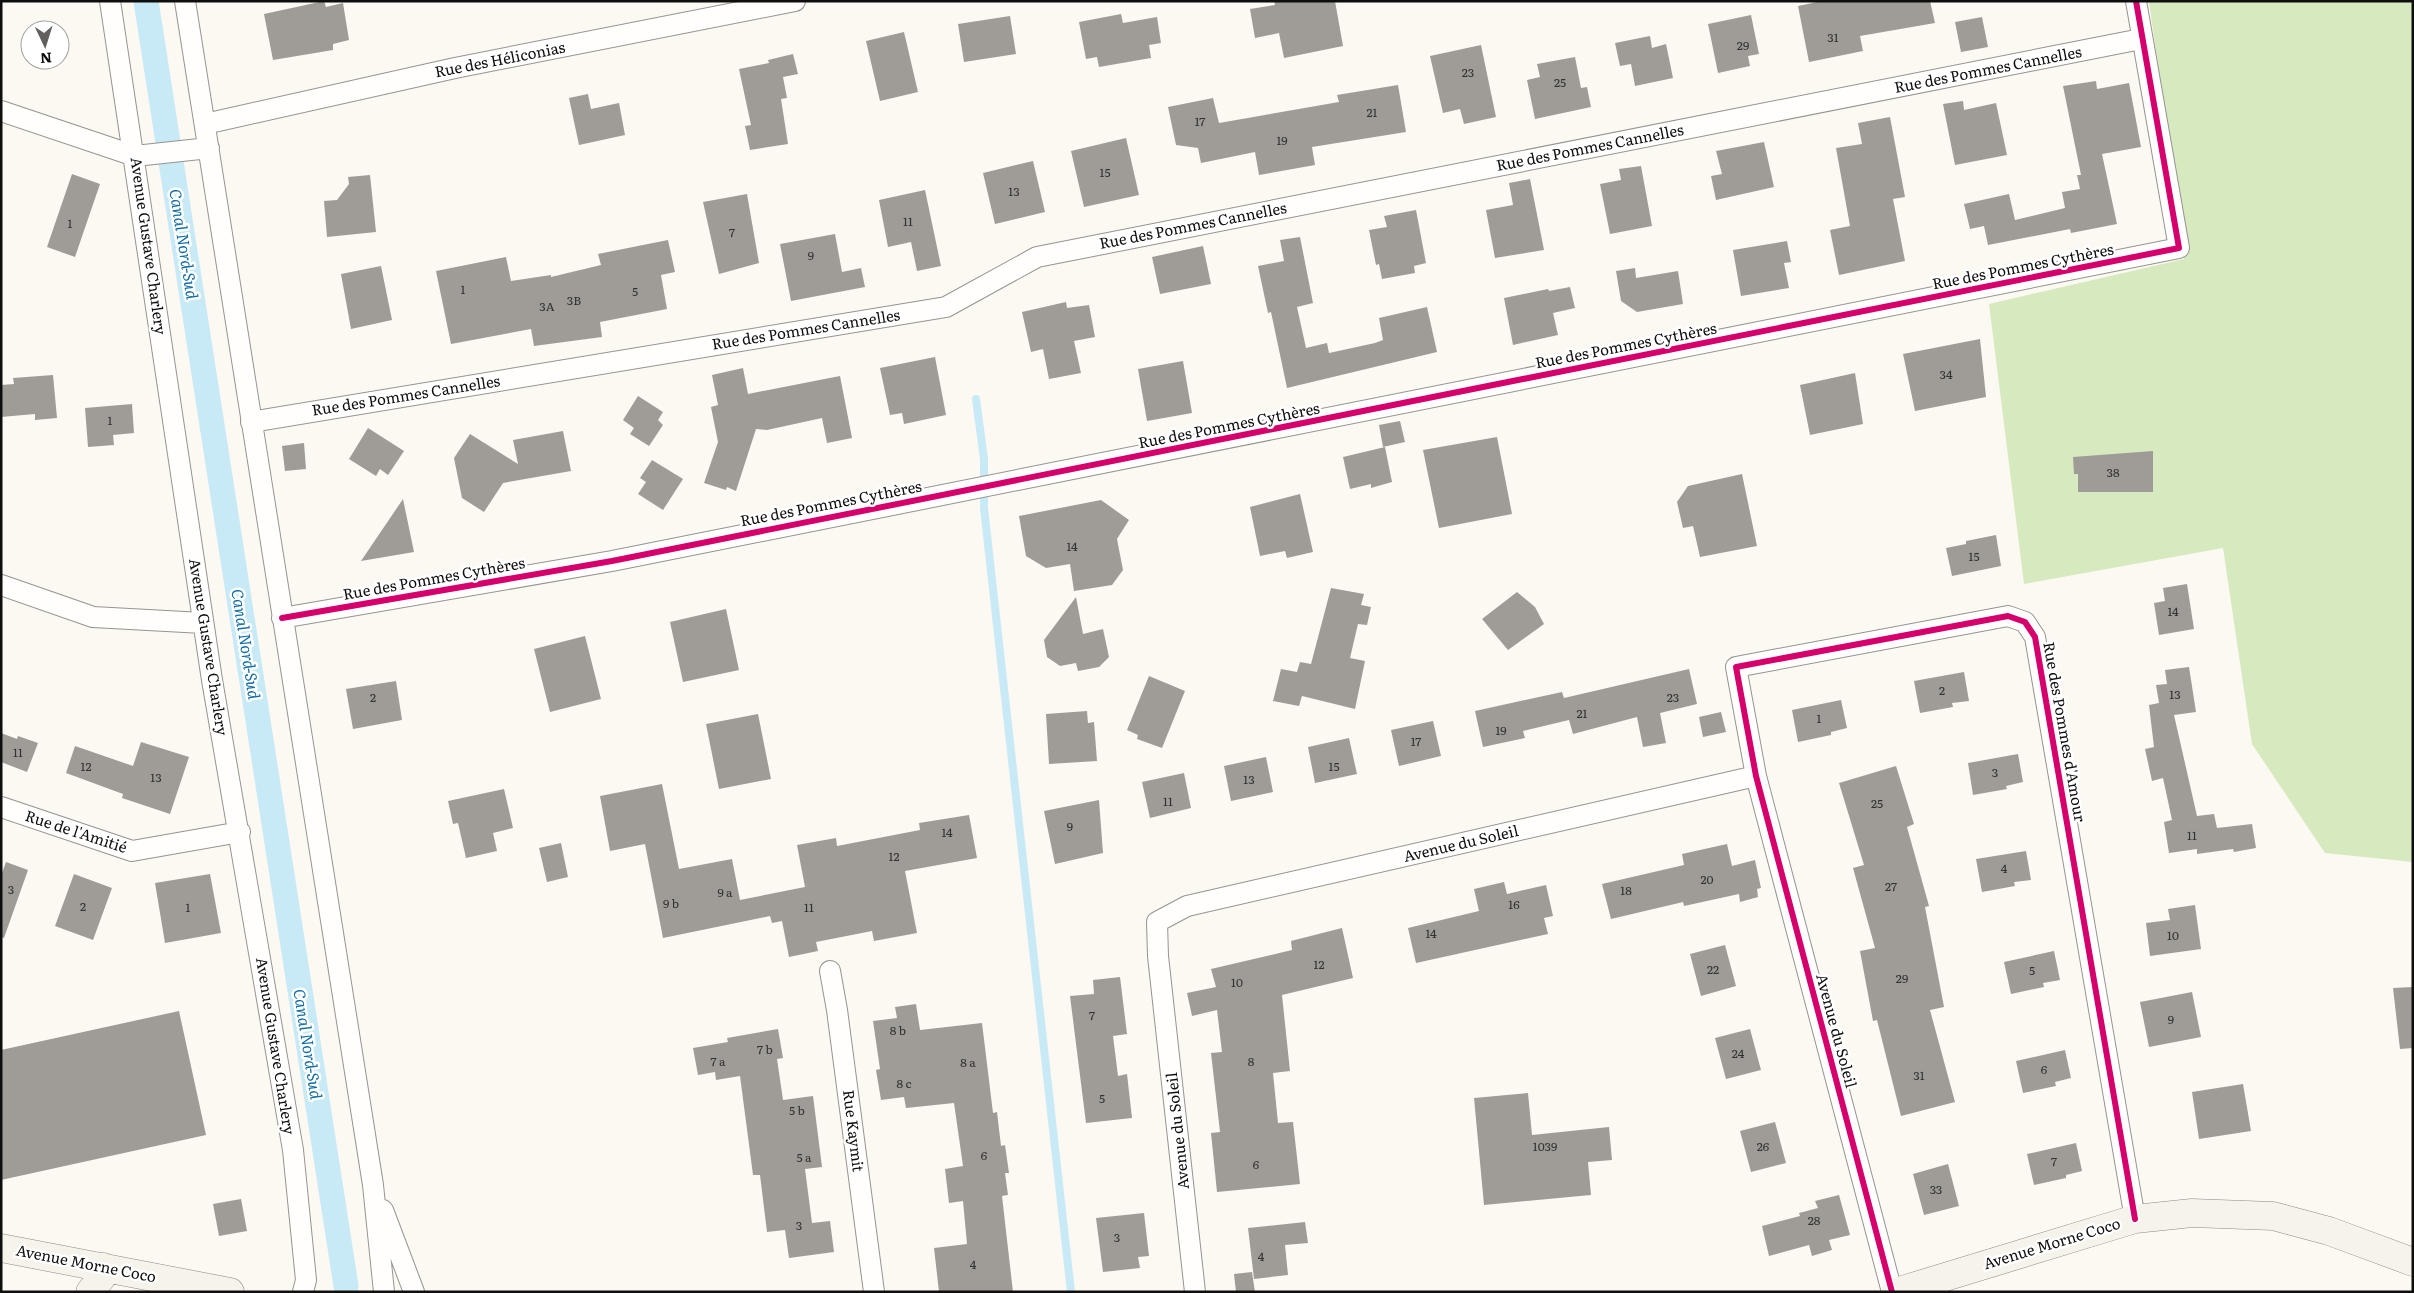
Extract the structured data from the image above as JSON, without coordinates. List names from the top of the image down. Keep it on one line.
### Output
{"streets":{"street":["Rue des Héliconias","Rue des Pommes Cannelles","Avenue Gustave Charlery","Rue des Pommes Cythères","Rue des Pommes d'Amour","Rue de l'Amitié","Avenue du Soleil","Rue Kaymit","Avenue Morne Coco"]},"crossings":[["Rue des Pommes Cannelles","Rue des Pommes Cythères"],["Avenue Gustave Charlery","Rue de l'Amitié"],["Rue des Pommes d'Amour","Avenue du Soleil"],["Rue des Pommes d'Amour","Avenue Morne Coco"],["Avenue du Soleil","Avenue Morne Coco"]],"water":["Canal Nord-Sud"],"house_numbers":["31","29","23","25","21","17","19","15","13","11","1","7","9","1","5","3B","3A","34","1","38","14","15","14","2","13","2","23","21","1","19","17","11","12","15","3","13","13","11","25","9","14","11","12","4","20","27","3","18","9 a","9 b","16","2","1","11","14","10","12","22","5","29","10","7","9","8 b","7 b","24","7 a","8","8 a","6","31","8 c","5","5 b","1039","26","6","5 a","7","6","33","28","3","3","4","4"],"north":"bottom"}
